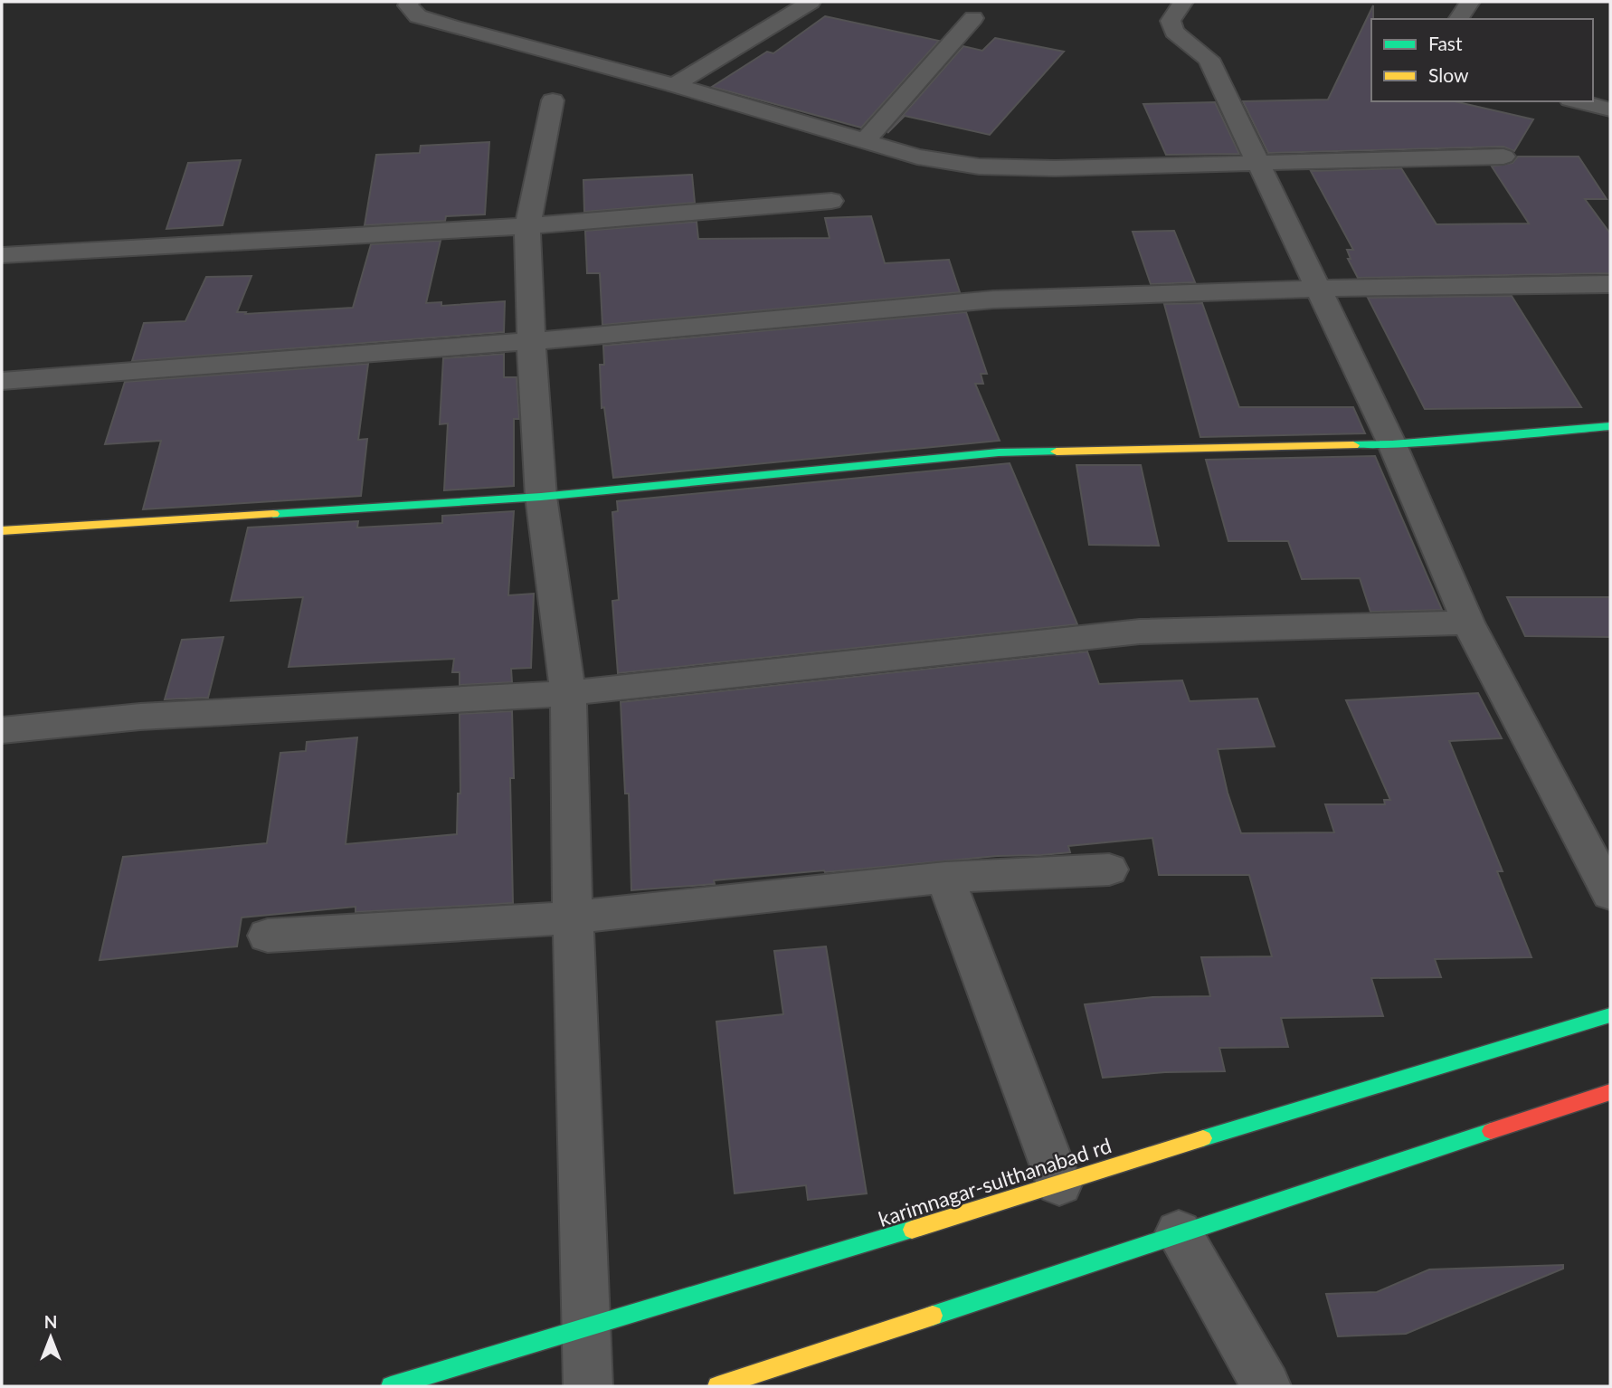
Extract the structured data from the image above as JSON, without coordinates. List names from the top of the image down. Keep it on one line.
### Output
{"streets":{"main road":["karimnagar-sulthanabad rd"]},"legend":["Fast","Slow"],"north":"top"}
